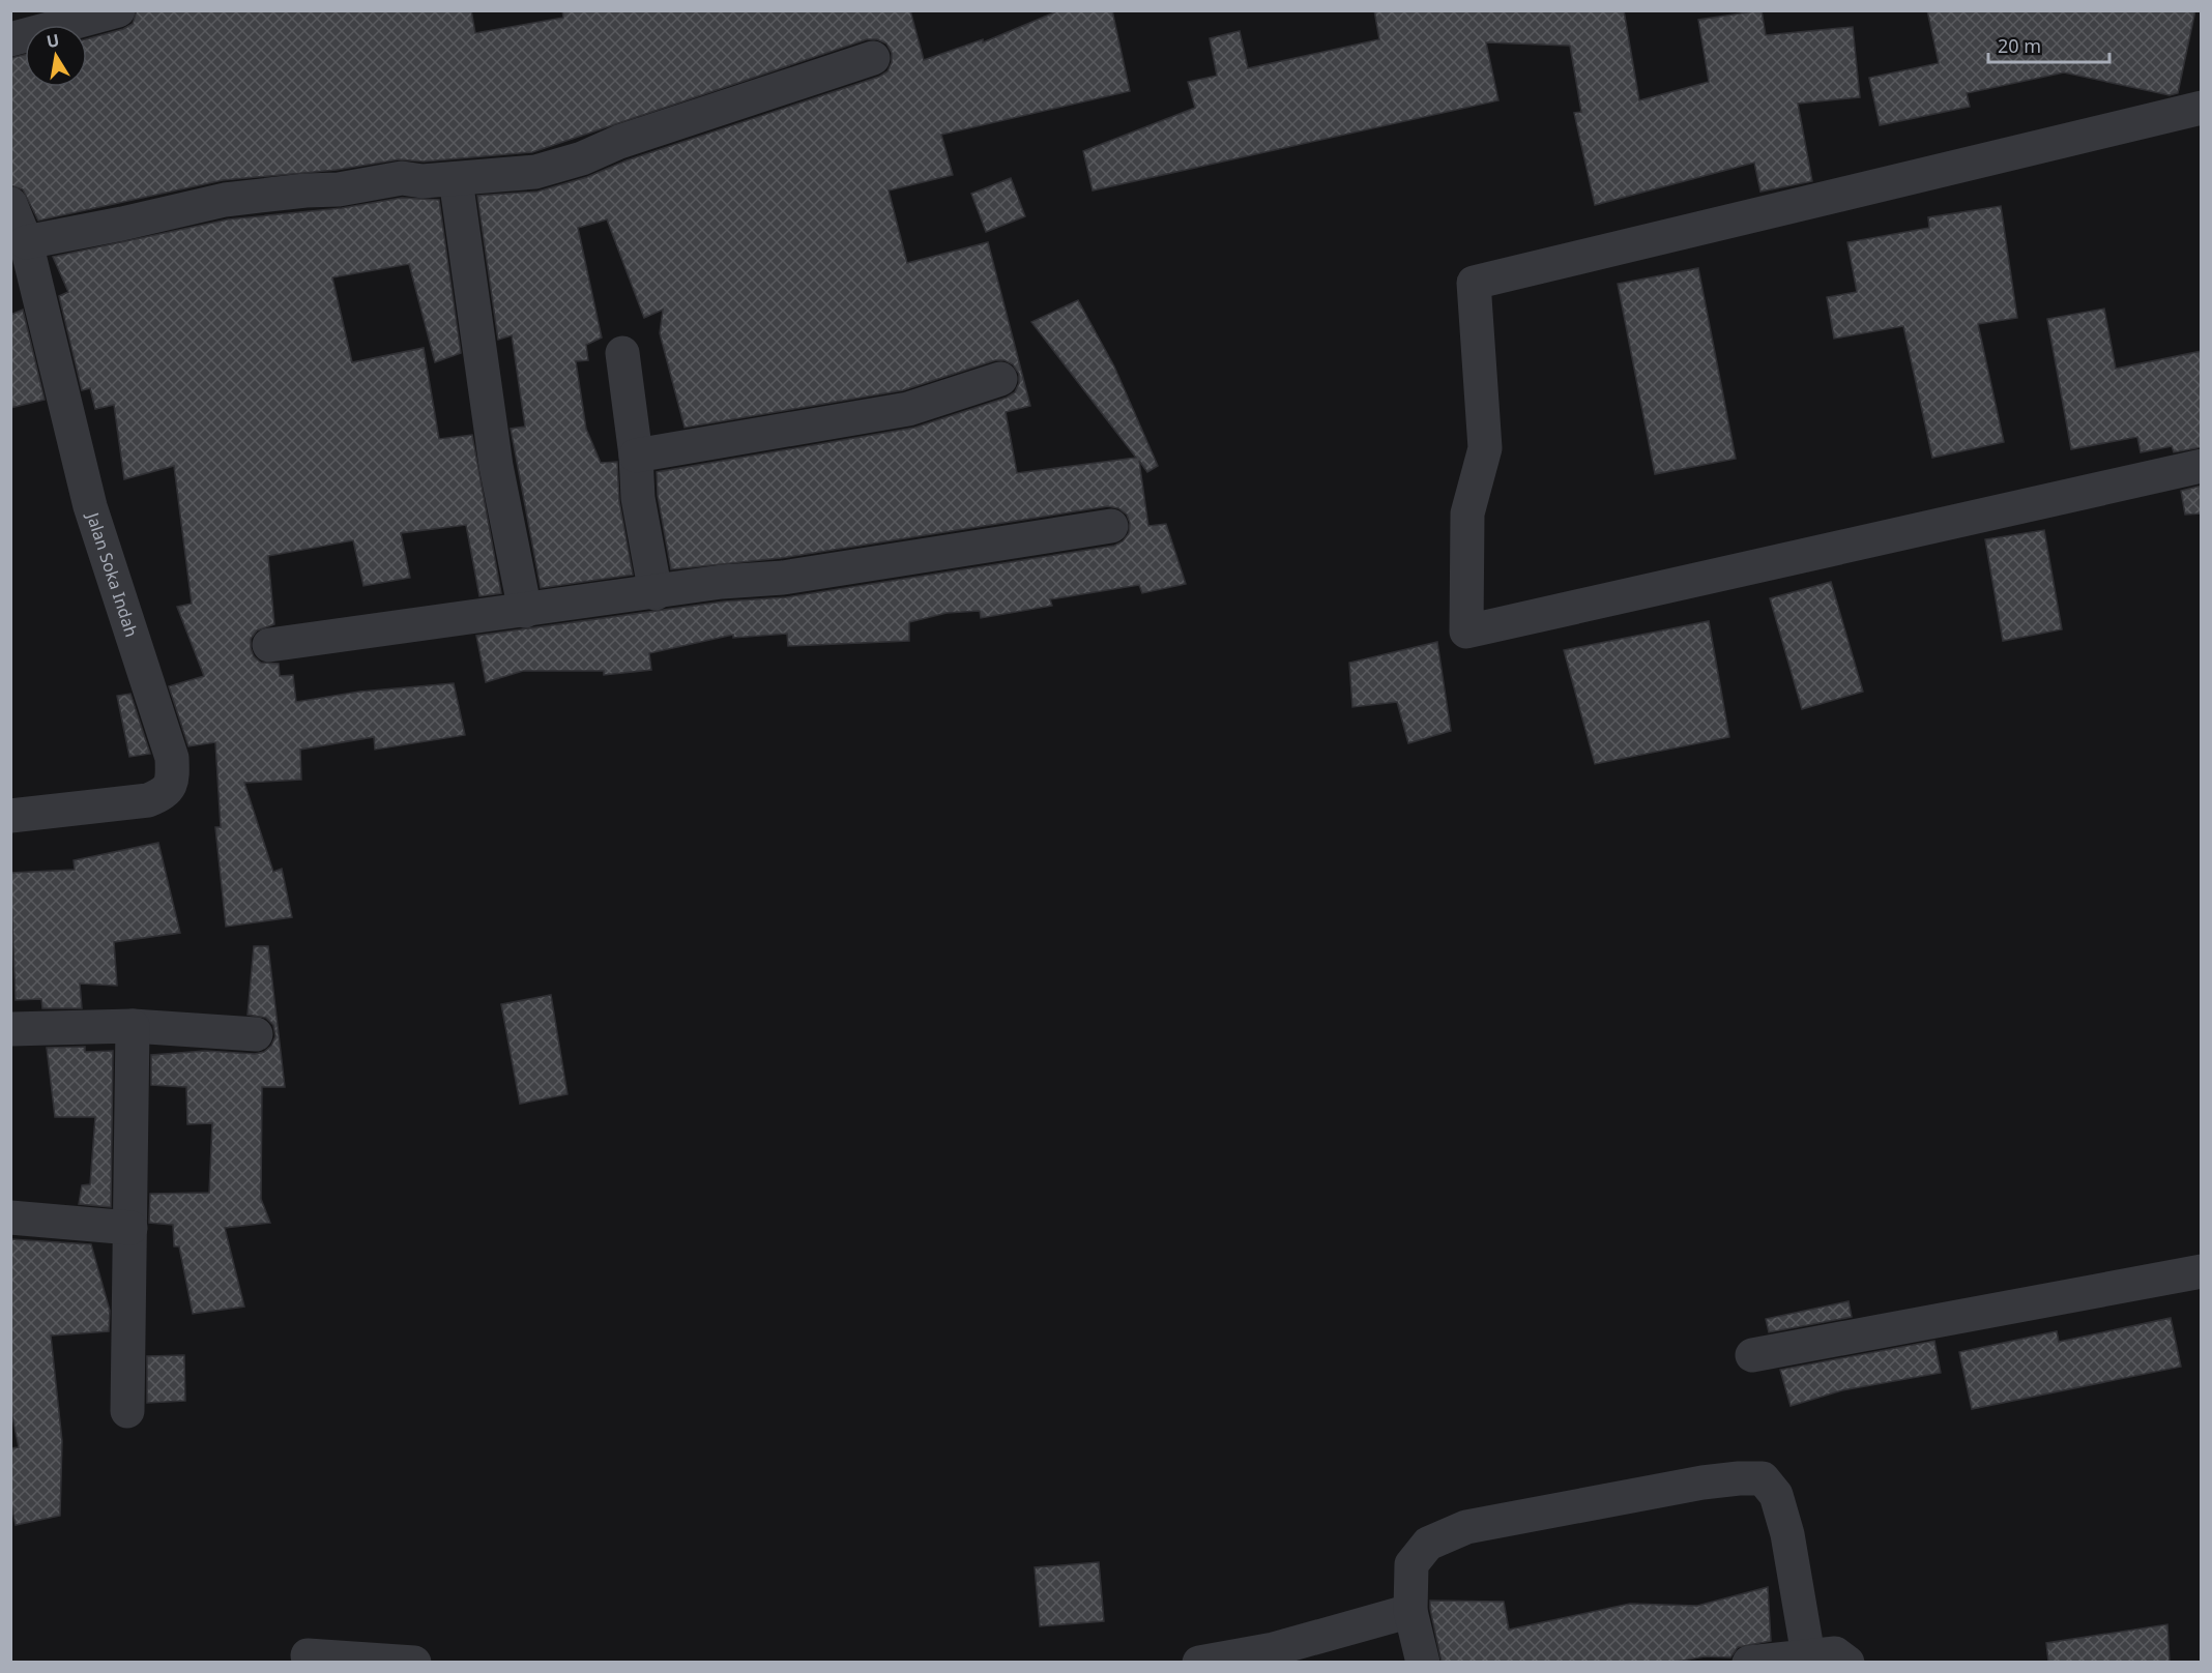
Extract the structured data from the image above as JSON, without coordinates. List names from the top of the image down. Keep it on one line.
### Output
{"streets":{"street":["Jalan Soka Indah"]},"scale_bar":"20 m","north":"top"}
